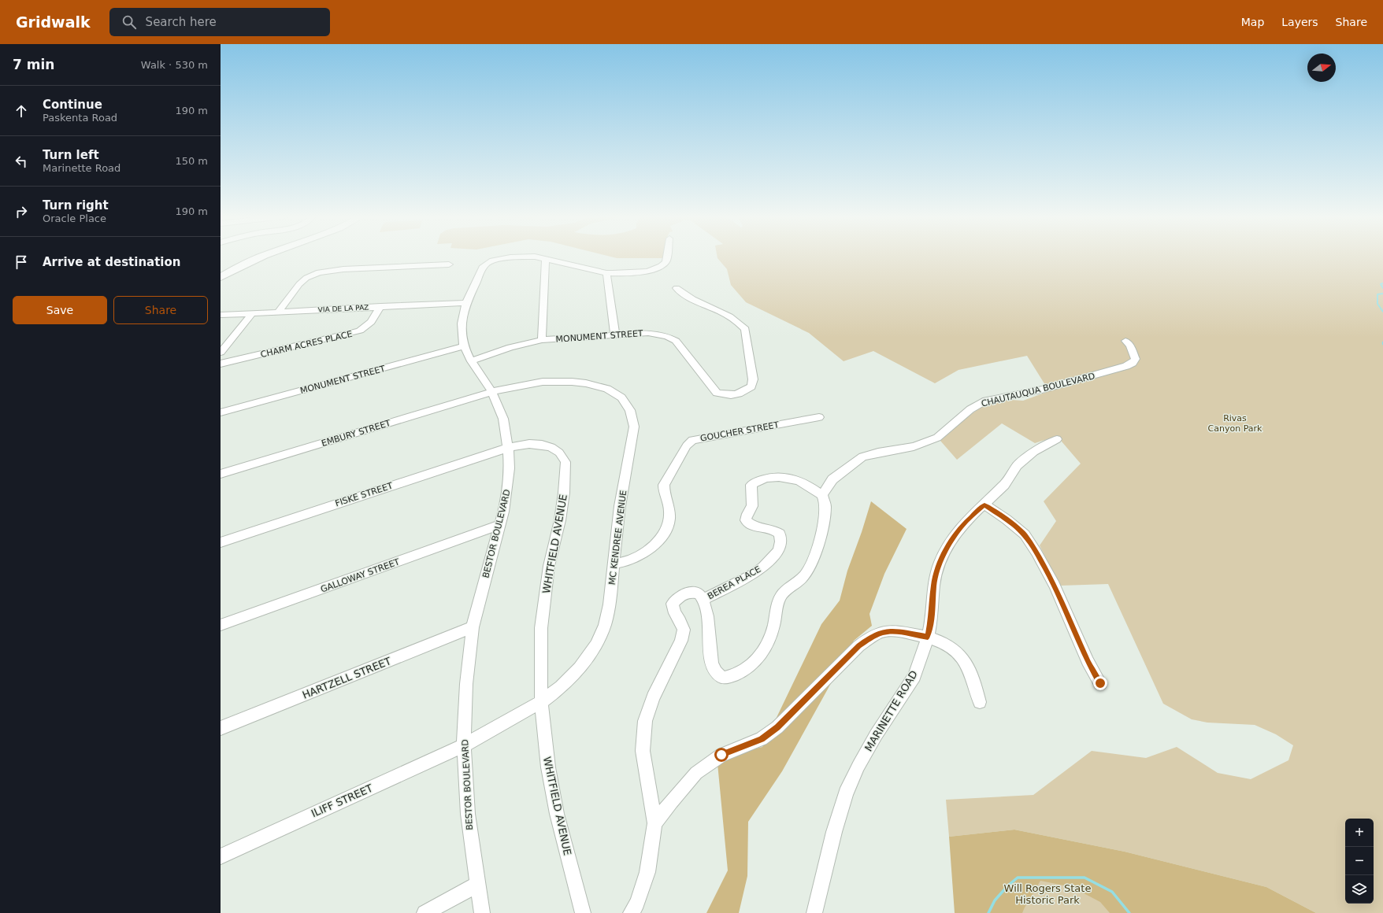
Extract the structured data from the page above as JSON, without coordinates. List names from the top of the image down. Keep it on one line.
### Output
{"streets":{"street":["VIA DE LA PAZ","MONUMENT STREET","CHARM ACRES PLACE","CHAUTAUQUA BOULEVARD","GOUCHER STREET","EMBURY STREET","FISKE STREET","BESTOR BOULEVARD","MC KENDREE AVENUE","WHITFIELD AVENUE","GALLOWAY STREET","BEREA PLACE","HARTZELL STREET","MARINETTE ROAD","ILIFF STREET"]},"crossings":[["VIA DE LA PAZ","CHARM ACRES PLACE"],["VIA DE LA PAZ","BESTOR BOULEVARD"],["MONUMENT STREET","BESTOR BOULEVARD"],["CHAUTAUQUA BOULEVARD","BEREA PLACE"],["GOUCHER STREET","MC KENDREE AVENUE"],["EMBURY STREET","BESTOR BOULEVARD"],["EMBURY STREET","MC KENDREE AVENUE"],["FISKE STREET","BESTOR BOULEVARD"],["FISKE STREET","WHITFIELD AVENUE"],["BESTOR BOULEVARD","MC KENDREE AVENUE"],["BESTOR BOULEVARD","WHITFIELD AVENUE"],["BESTOR BOULEVARD","GALLOWAY STREET"],["BESTOR BOULEVARD","HARTZELL STREET"],["BESTOR BOULEVARD","ILIFF STREET"],["MC KENDREE AVENUE","WHITFIELD AVENUE"],["MC KENDREE AVENUE","ILIFF STREET"]],"parks":["Rivas Canyon Park","Will Rogers State Historic Park"],"north":"right","page":{"header":"Gridwalk","search":"Search here","nav":["Map","Layers","Share"],"heading":["7 min","Walk · 530 m"],"list":[["Continue","Paskenta Road","190 m"],["Turn left","Marinette Road","150 m"],["Turn right","Oracle Place","190 m"],"Arrive at destination"],"buttons":["Save","Share"],"map_buttons":["+","−"]}}
